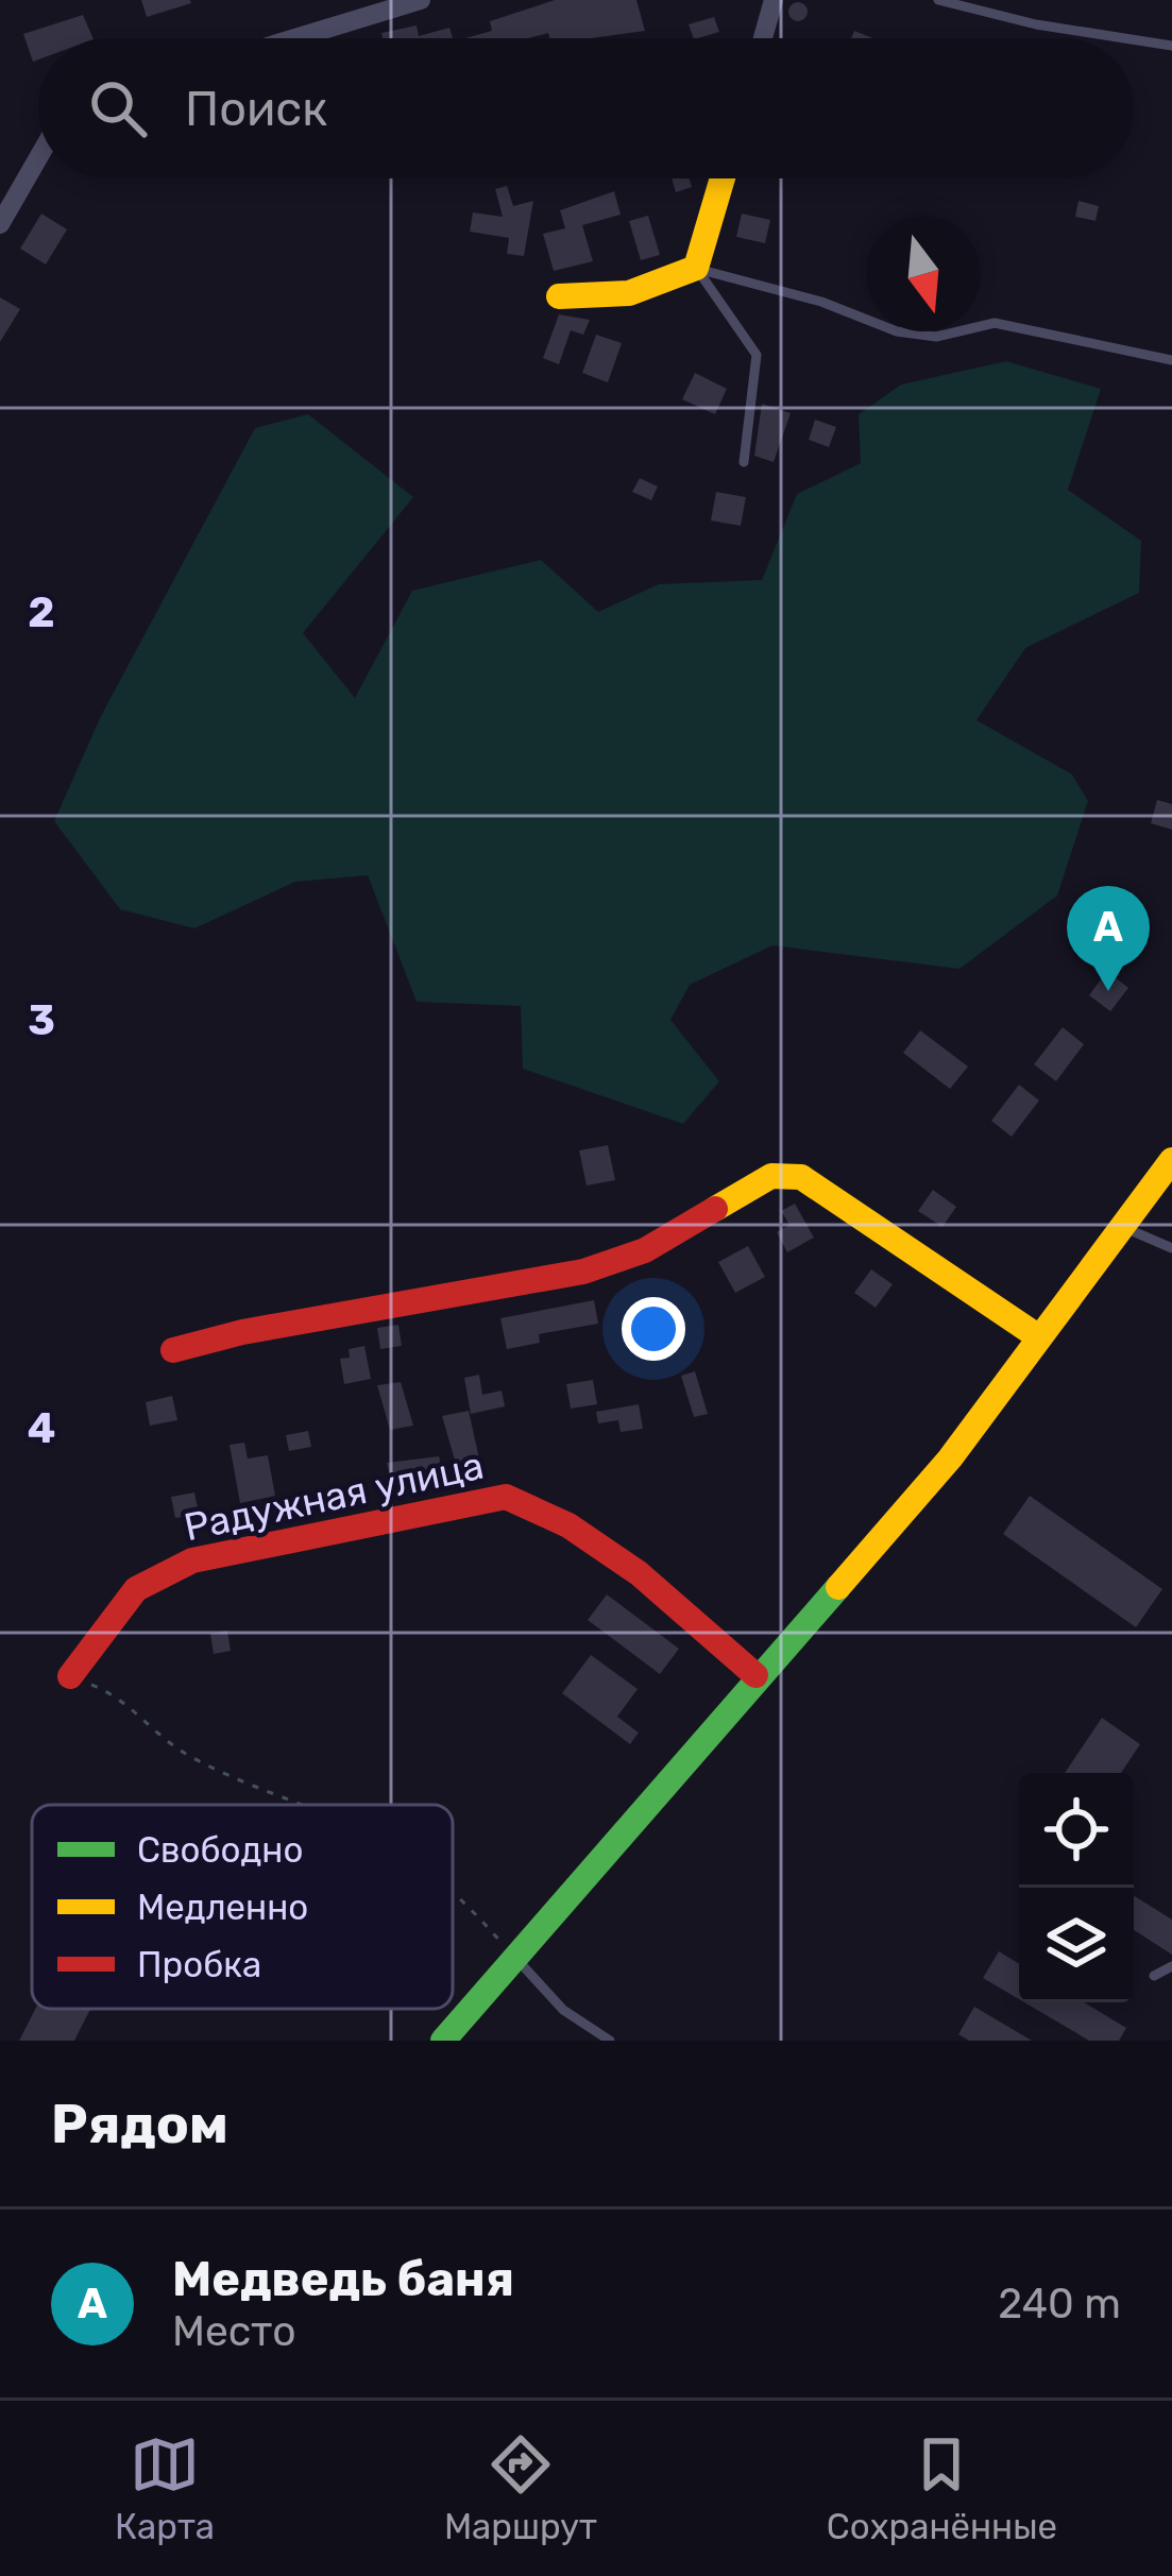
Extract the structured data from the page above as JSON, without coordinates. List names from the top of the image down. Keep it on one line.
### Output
{"streets":{"street":["Радужная улица"]},"legend":["Свободно","Медленно","Пробка"],"north":"bottom","page":{"search":"Поиск","pins":"A","heading":"Рядом","list":[{"mark":"A","name":"Медведь баня","note":"Место","value":"240 m"}],"nav":["Карта","Маршрут","Сохранённые"]},"grid":{"rows":["2","3","4"]}}
